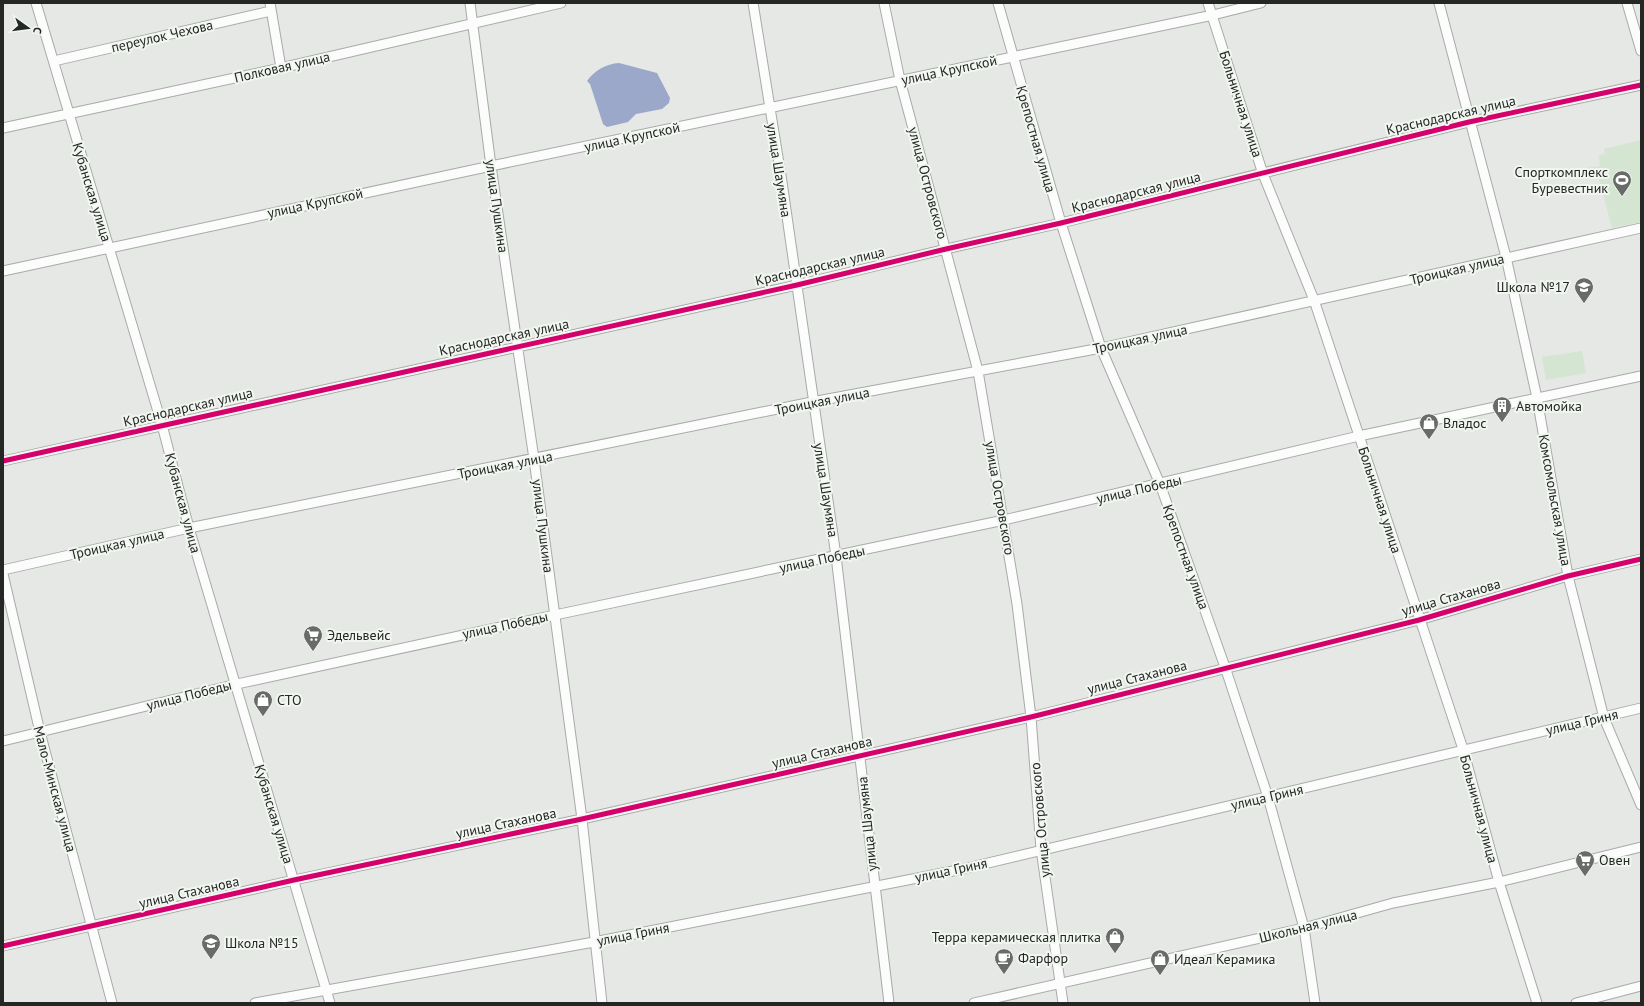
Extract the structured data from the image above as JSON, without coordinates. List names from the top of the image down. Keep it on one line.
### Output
{"streets":{"street":["переулок Чехова","Полковая улица","улица Крупской","Больничная улица","Краснодарская улица","Крепостная улица","улица Шаумяна","улица Островского","Кубанская улица","улица Пушкина","Троицкая улица","улица Победы","Комсомольская улица","улица Стаханова","улица Гриня","Мало-Минская улица","Школьная улица"]},"crossings":[["переулок Чехова","Кубанская улица"],["Полковая улица","Кубанская улица"],["Полковая улица","улица Пушкина"],["улица Крупской","Больничная улица"],["улица Крупской","Крепостная улица"],["улица Крупской","улица Шаумяна"],["улица Крупской","улица Островского"],["улица Крупской","Кубанская улица"],["улица Крупской","улица Пушкина"],["Больничная улица","Краснодарская улица"],["Больничная улица","Троицкая улица"],["Больничная улица","улица Победы"],["Больничная улица","улица Стаханова"],["Больничная улица","улица Гриня"],["Больничная улица","Школьная улица"],["Краснодарская улица","Крепостная улица"],["Краснодарская улица","улица Шаумяна"],["Краснодарская улица","улица Островского"],["Краснодарская улица","Кубанская улица"],["Краснодарская улица","улица Пушкина"],["Краснодарская улица","Комсомольская улица"],["Крепостная улица","Троицкая улица"],["Крепостная улица","улица Победы"],["Крепостная улица","улица Стаханова"],["Крепостная улица","улица Гриня"],["Крепостная улица","Школьная улица"],["улица Шаумяна","Троицкая улица"],["улица Шаумяна","улица Победы"],["улица Шаумяна","улица Стаханова"],["улица Шаумяна","улица Гриня"],["улица Островского","Троицкая улица"],["улица Островского","улица Победы"],["улица Островского","улица Стаханова"],["улица Островского","улица Гриня"],["улица Островского","Школьная улица"],["Кубанская улица","Троицкая улица"],["Кубанская улица","улица Победы"],["Кубанская улица","улица Стаханова"],["Кубанская улица","улица Гриня"],["улица Пушкина","Троицкая улица"],["улица Пушкина","улица Победы"],["улица Пушкина","улица Стаханова"],["улица Пушкина","улица Гриня"],["Троицкая улица","Комсомольская улица"],["улица Победы","Комсомольская улица"],["улица Победы","Мало-Минская улица"],["Комсомольская улица","улица Стаханова"],["Комсомольская улица","улица Гриня"],["улица Стаханова","Мало-Минская улица"]],"places":{"sports":["Cпорткомплекс Буревестник"],"school or university":["Школа №17","Школа №15"],"building":["Автомойка"],"shop":["Владос","СТО","Терра керамическая плитка","Идеал Керамика"],"supermarket":["Эдельвейс","Овен"],"cafe":["Фарфор"]},"north":"right"}
